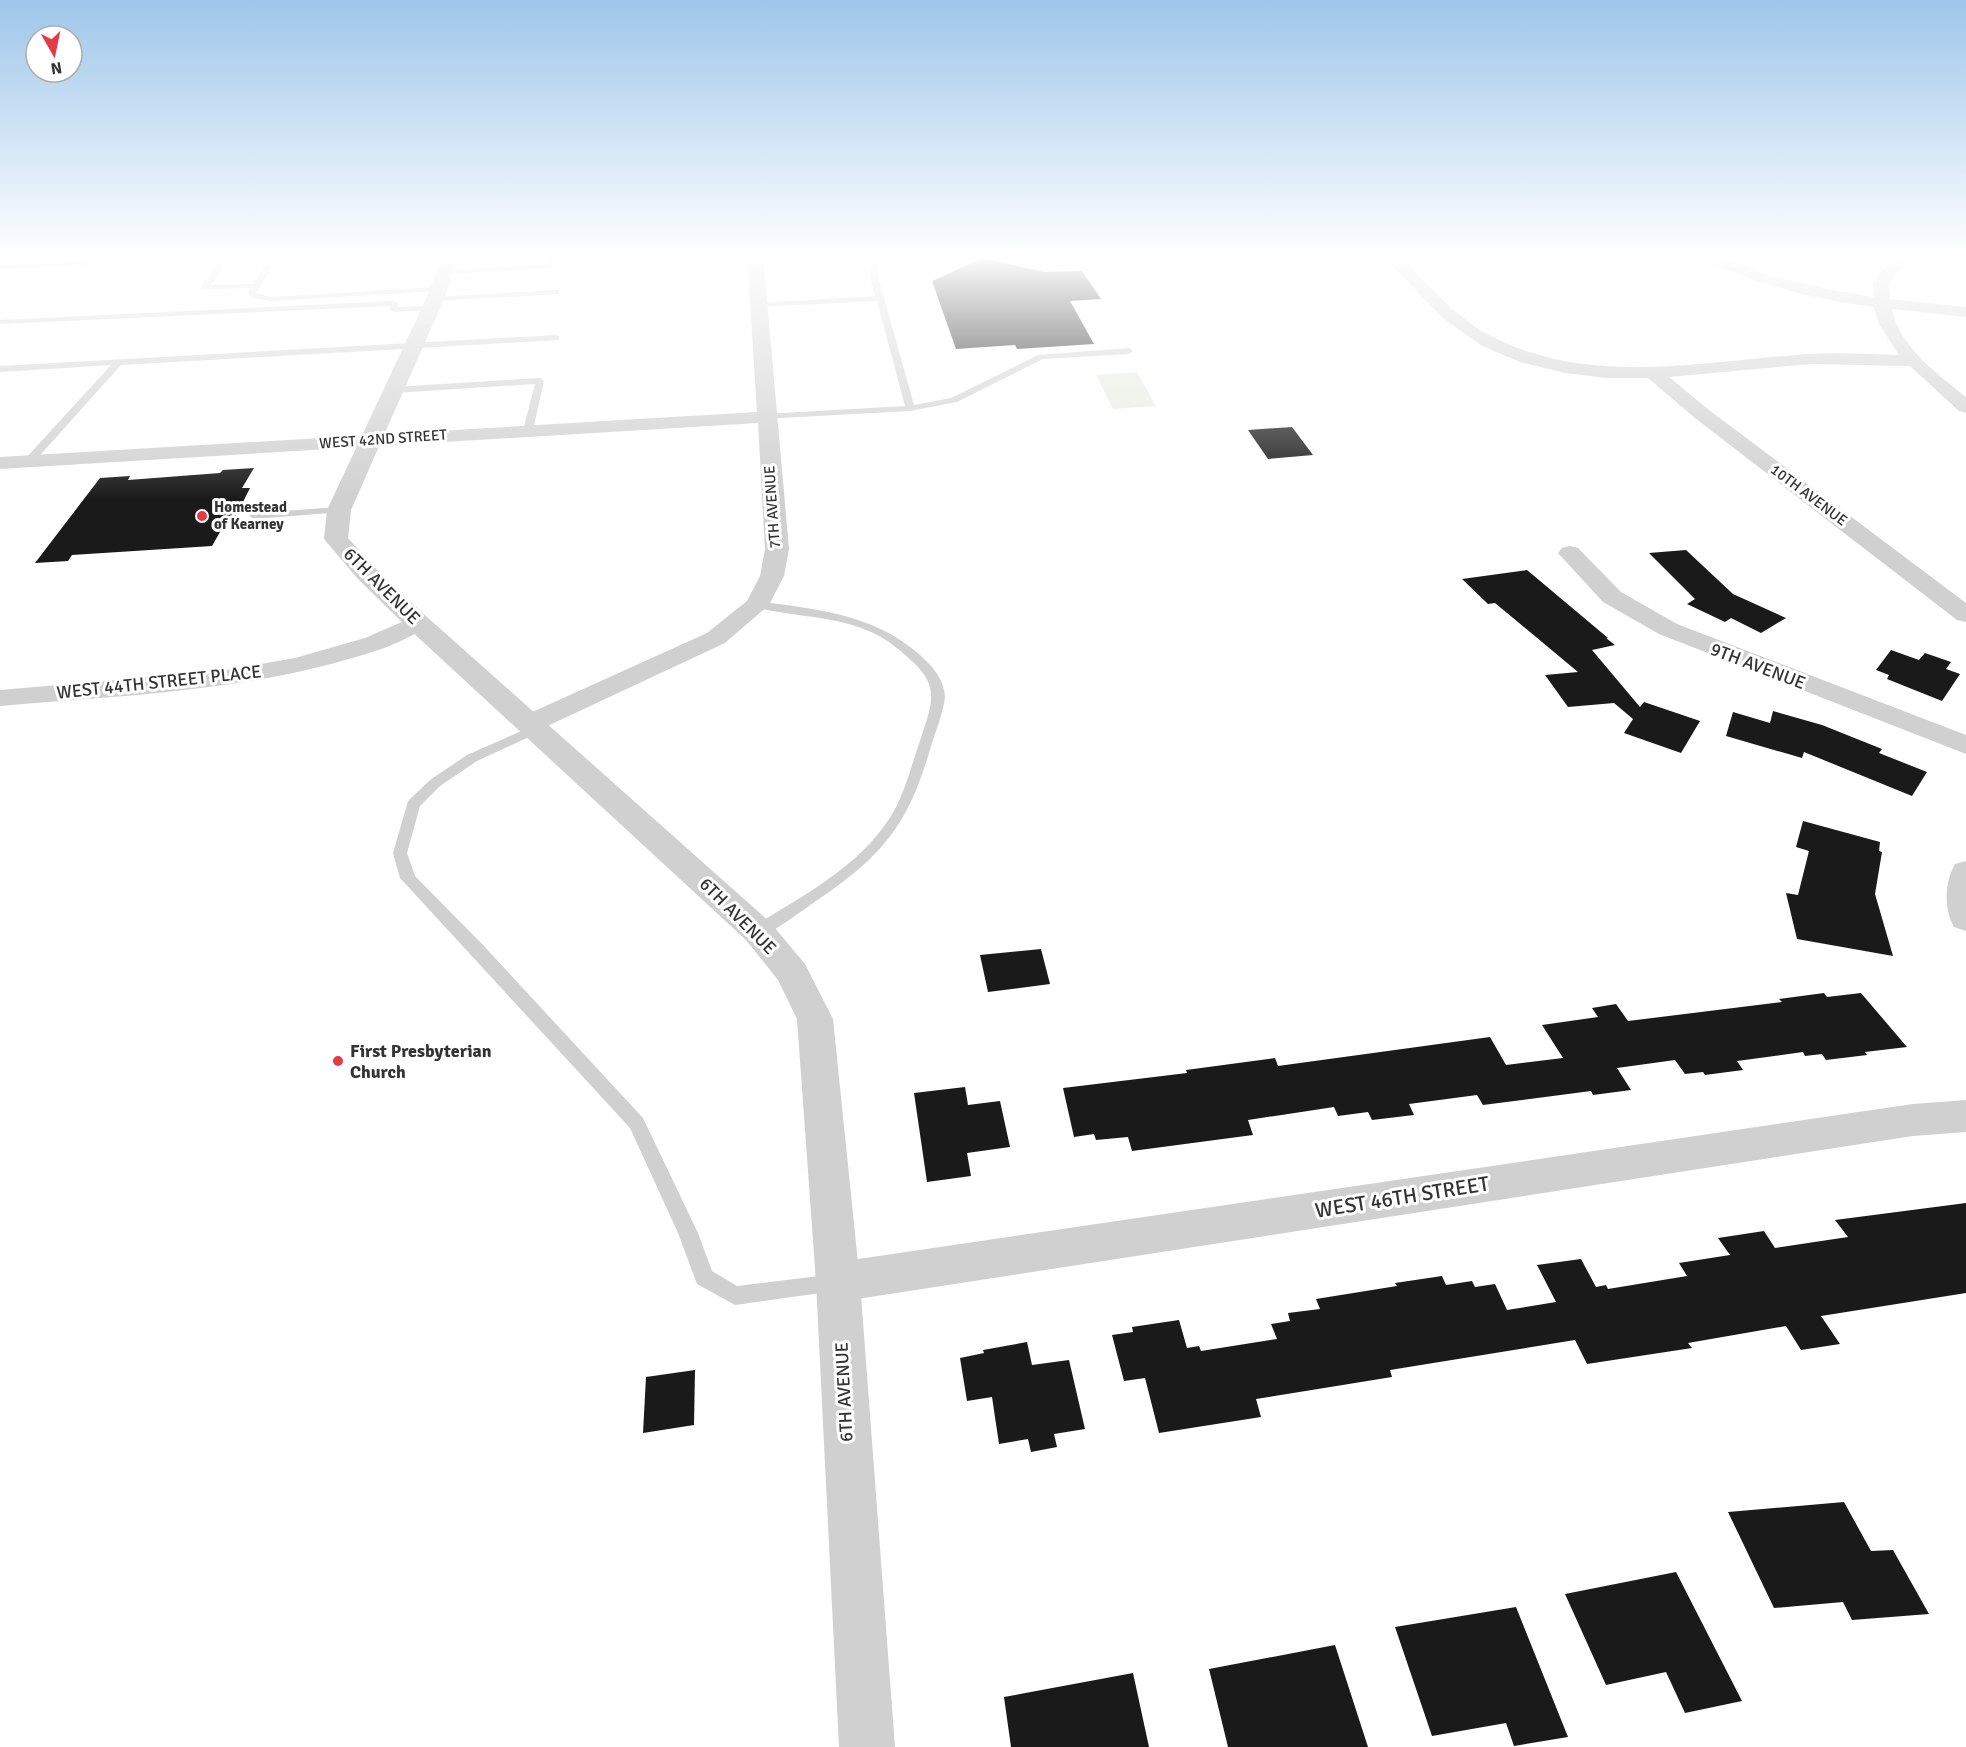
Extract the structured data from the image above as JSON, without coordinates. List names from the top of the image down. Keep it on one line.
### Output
{"streets":{"street":["WEST 42ND STREET","10TH AVENUE","7TH AVENUE","6TH AVENUE","9TH AVENUE","WEST 44TH STREET PLACE","WEST 46TH STREET"]},"crossings":[["WEST 42ND STREET","7TH AVENUE"],["WEST 42ND STREET","6TH AVENUE"],["7TH AVENUE","6TH AVENUE"],["6TH AVENUE","WEST 44TH STREET PLACE"],["6TH AVENUE","WEST 46TH STREET"]],"places":["Homestead of Kearney","First Presbyterian Church"],"north":"bottom"}
